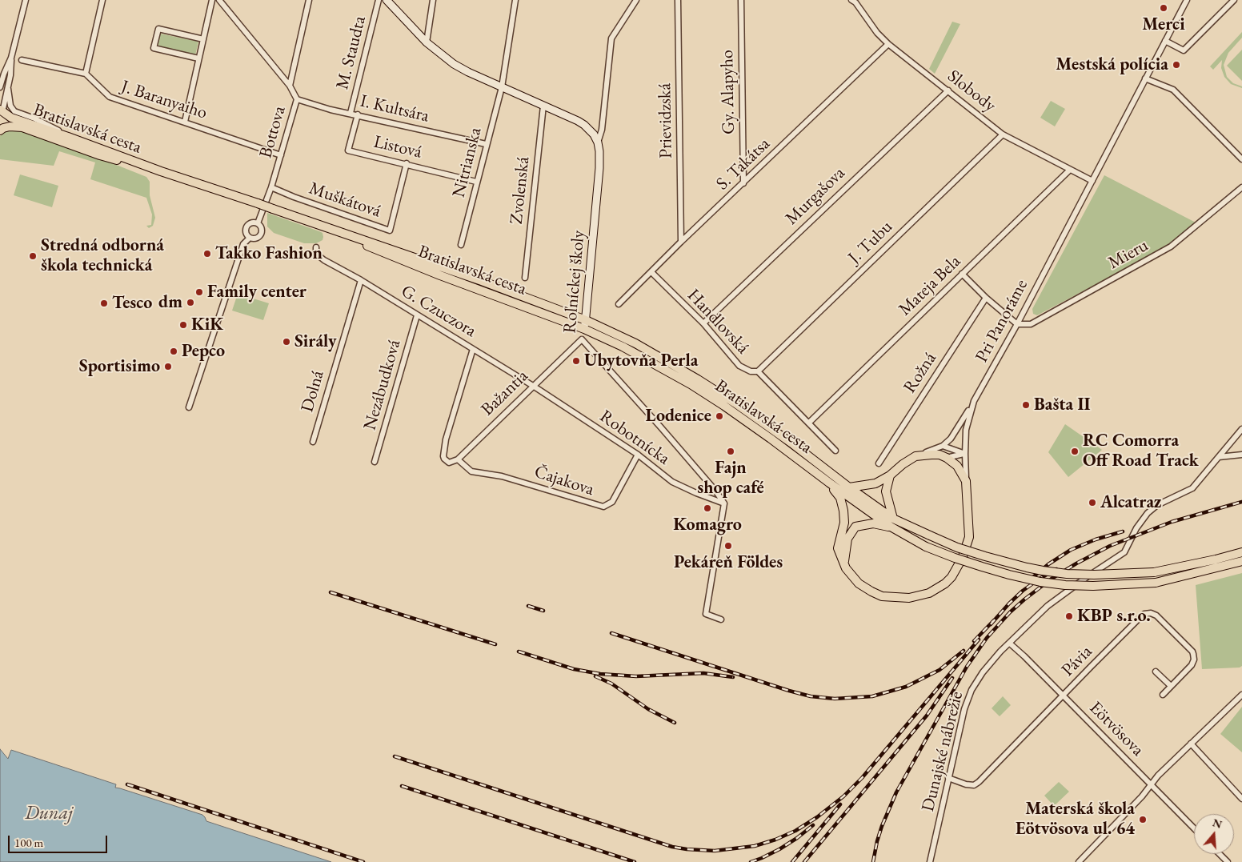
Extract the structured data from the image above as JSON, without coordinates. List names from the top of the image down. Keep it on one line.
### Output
{"streets":{"main road":["Bratislavská cesta","Roľníckej školy"],"street":["M. Staudta","Slobody","Gy. Alapyho","J. Baranyaiho","I. Kultsára","Prievidzská","Bottova","Listová","Nitrianska","S. Takátsa","Zvolenská","Murgašova","Muškátová","J. Tubu","Mieru","Mateja Bela","G. Czuczora","Pri Panoráme","Handlovská","Rožná","Nezábudková","Dolná","Bažantia","Robotnícka","Čajakova","Pávia","Eötvösova","Dunajské nábrežie"]},"crossings":[["M. Staudta","I. Kultsára"],["Slobody","S. Takátsa"],["Slobody","Murgašova"],["Slobody","J. Tubu"],["Slobody","Mateja Bela"],["Slobody","Pri Panoráme"],["Gy. Alapyho","S. Takátsa"],["J. Baranyaiho","Bottova"],["I. Kultsára","Bottova"],["I. Kultsára","Listová"],["I. Kultsára","Nitrianska"],["Prievidzská","S. Takátsa"],["Bratislavská cesta","Roľníckej školy"],["Bottova","Muškátová"],["Listová","Nitrianska"],["Listová","Muškátová"],["S. Takátsa","Handlovská"],["Murgašova","Handlovská"],["J. Tubu","Handlovská"],["Mieru","Pri Panoráme"],["Roľníckej školy","Bažantia"],["Roľníckej školy","Robotnícka"],["Mateja Bela","Handlovská"],["G. Czuczora","Nezábudková"],["G. Czuczora","Dolná"],["G. Czuczora","Bažantia"],["G. Czuczora","Robotnícka"],["Bažantia","Robotnícka"],["Bažantia","Čajakova"],["Robotnícka","Čajakova"],["Pávia","Eötvösova"],["Pávia","Dunajské nábrežie"],["Eötvösova","Dunajské nábrežie"]],"water":["Dunaj"],"places":["Merci","Mestská polícia","Takko Fashion","Stredná odborná škola technická","Family center","dm","Tesco","KiK","Sirály","Pepco","Ubytovňa Perla","Sportisimo","Bašta II","Lodenice","Fajn shop café","RC Comorra Off Road Track","Alcatraz","Komagro","Pekáreň Földes","KBP s.r.o.","Materská škola Eötvösova ul. 64"],"scale_bar":"100 m","north":"top"}
